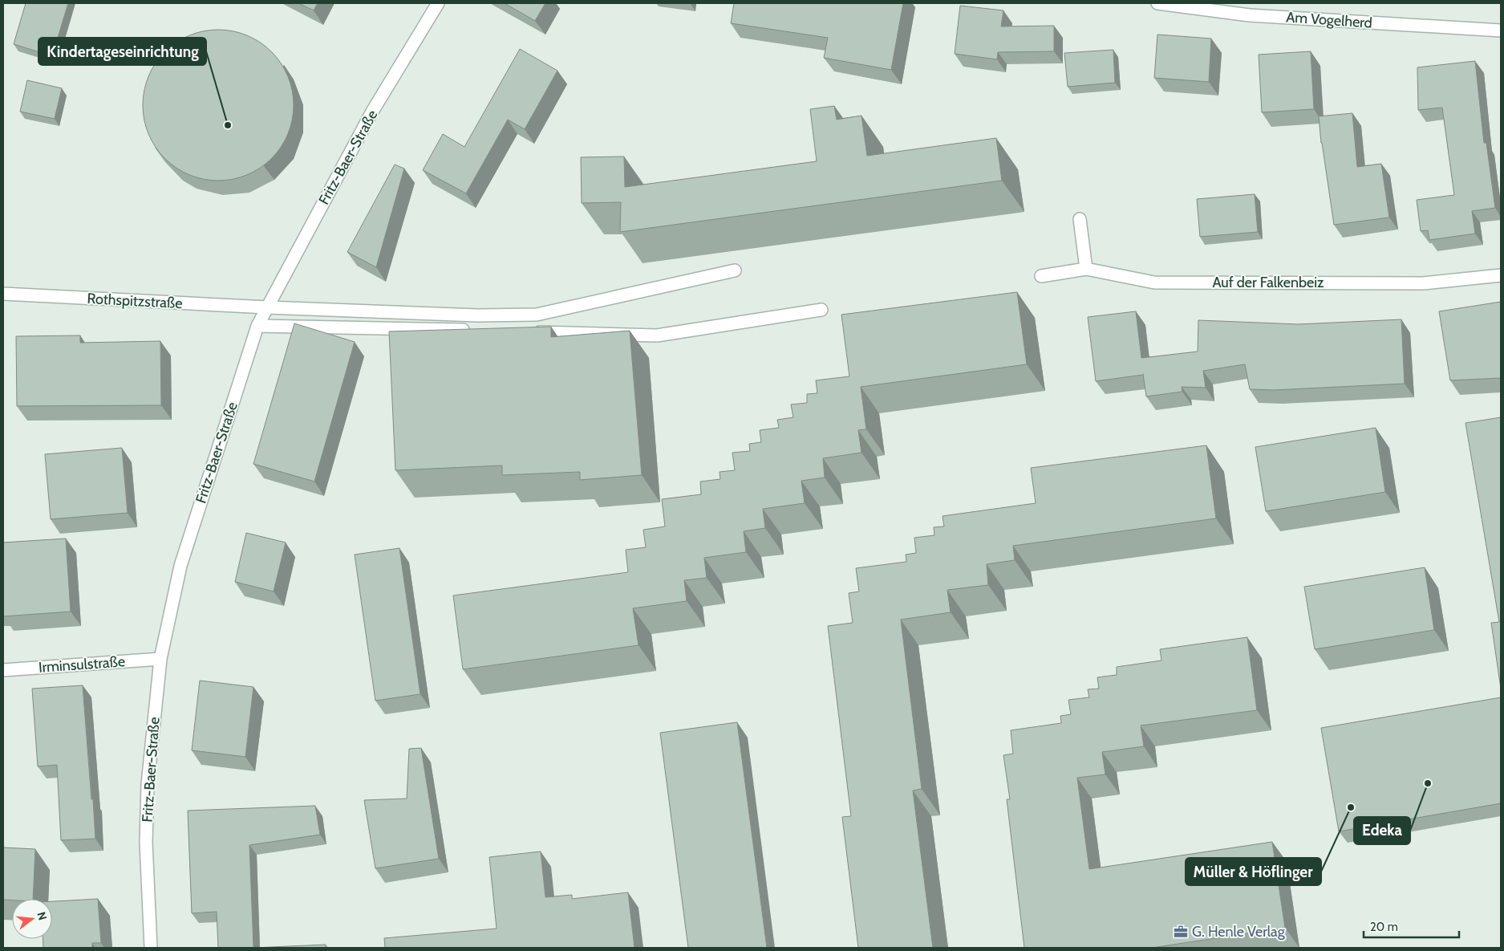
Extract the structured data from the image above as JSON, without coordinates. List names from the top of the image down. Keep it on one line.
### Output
{"streets":{"street":["Am Vogelherd","Fritz-Baer-Straße","Auf der Falkenbeiz","Rothspitzstraße","Irminsulstraße"]},"crossings":[["Fritz-Baer-Straße","Rothspitzstraße"],["Fritz-Baer-Straße","Irminsulstraße"]],"places":{"other":["Kindertageseinrichtung","Edeka","Müller & Höflinger"],"office":["G. Henle Verlag"]},"scale_bar":"20 m","north":"right"}
